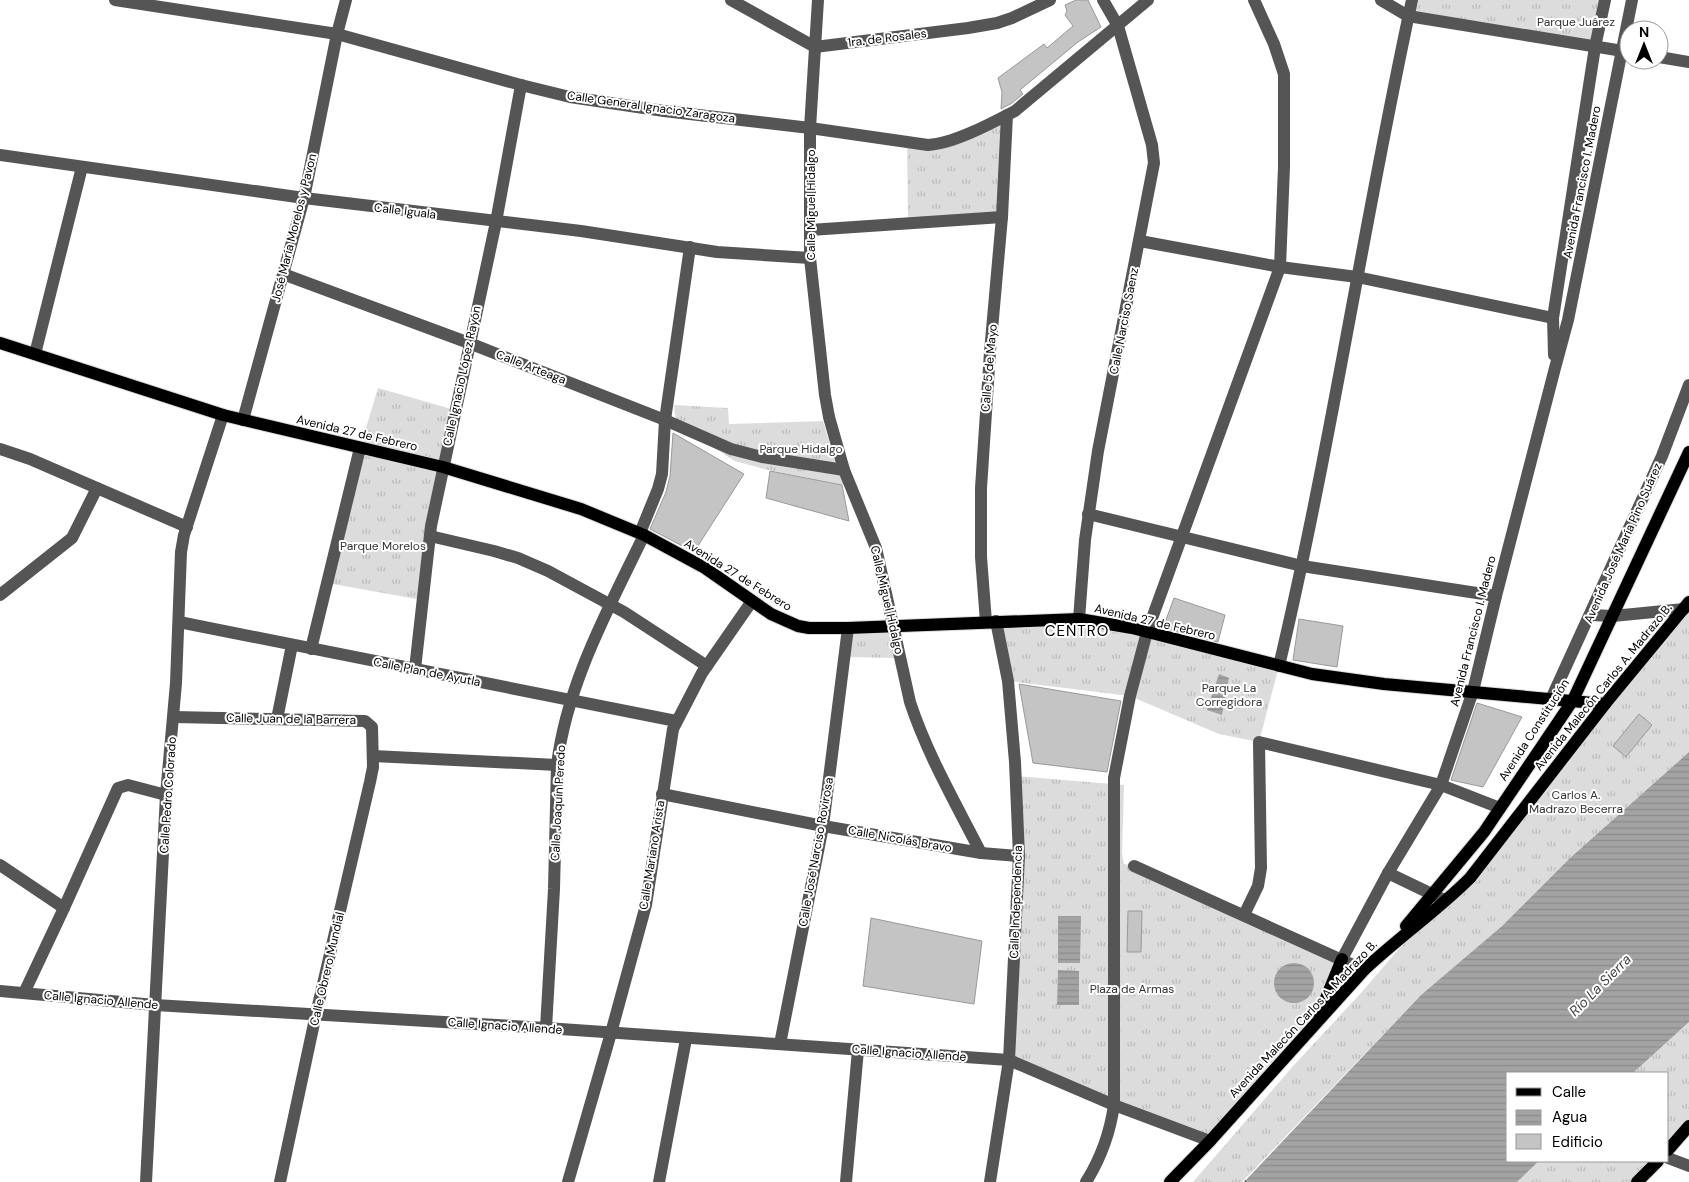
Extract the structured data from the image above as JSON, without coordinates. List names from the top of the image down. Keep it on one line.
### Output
{"streets":{"main road":["Avenida Francisco I. Madero","Avenida 27 de Febrero","Avenida Malecón Carlos A. Madrazo B.","Avenida Constitución"],"street":["1ra. de Rosales","Calle General Ignacio Zaragoza","Calle Miguel Hidalgo","Calle Iguala","José María Morelos y Pavon","Calle Narciso Saenz","Calle Arteaga","Calle 5 de Mayo","Calle Ignacio López Rayón","Avenida José María Pino Suárez","Calle Plan de Ayutla","Calle Juan de la Barrera","Calle Pedro Colorado","Calle Joaquín Peredo","Calle Nicolás Bravo","Calle José Narciso Rovirosa","Calle Mariano Arista","Calle Independencia","Calle Obrero Mundial","Calle Ignacio Allende"]},"crossings":[["1ra. de Rosales","Calle Miguel Hidalgo"],["Calle General Ignacio Zaragoza","Calle Miguel Hidalgo"],["Calle General Ignacio Zaragoza","José María Morelos y Pavon"],["Calle General Ignacio Zaragoza","Calle Narciso Saenz"],["Calle General Ignacio Zaragoza","Calle 5 de Mayo"],["Calle General Ignacio Zaragoza","Calle Ignacio López Rayón"],["Avenida Francisco I. Madero","Avenida 27 de Febrero"],["Avenida Francisco I. Madero","Avenida Malecón Carlos A. Madrazo B."],["Calle Miguel Hidalgo","Calle Iguala"],["Calle Miguel Hidalgo","Calle Arteaga"],["Calle Miguel Hidalgo","Avenida 27 de Febrero"],["Calle Miguel Hidalgo","Calle Nicolás Bravo"],["Calle Iguala","José María Morelos y Pavon"],["Calle Iguala","Calle Ignacio López Rayón"],["Calle Iguala","Calle Joaquín Peredo"],["José María Morelos y Pavon","Calle Arteaga"],["José María Morelos y Pavon","Avenida 27 de Febrero"],["Calle Narciso Saenz","Avenida 27 de Febrero"],["Calle Arteaga","Calle Ignacio López Rayón"],["Calle Arteaga","Calle Joaquín Peredo"],["Calle 5 de Mayo","Avenida 27 de Febrero"],["Calle 5 de Mayo","Calle Independencia"],["Calle Ignacio López Rayón","Avenida 27 de Febrero"],["Calle Ignacio López Rayón","Calle Plan de Ayutla"],["Avenida 27 de Febrero","Avenida José María Pino Suárez"],["Avenida 27 de Febrero","Avenida Malecón Carlos A. Madrazo B."],["Avenida 27 de Febrero","Avenida Constitución"],["Avenida 27 de Febrero","Calle Pedro Colorado"],["Avenida 27 de Febrero","Calle Joaquín Peredo"],["Avenida 27 de Febrero","Calle José Narciso Rovirosa"],["Avenida 27 de Febrero","Calle Mariano Arista"],["Avenida 27 de Febrero","Calle Independencia"],["Calle Plan de Ayutla","Calle Pedro Colorado"],["Calle Plan de Ayutla","Calle Joaquín Peredo"],["Calle Plan de Ayutla","Calle Mariano Arista"],["Avenida Malecón Carlos A. Madrazo B.","Avenida Constitución"],["Avenida Malecón Carlos A. Madrazo B.","Calle Ignacio Allende"],["Calle Juan de la Barrera","Calle Pedro Colorado"],["Calle Juan de la Barrera","Calle Obrero Mundial"],["Calle Pedro Colorado","Calle Ignacio Allende"],["Calle Joaquín Peredo","Calle Ignacio Allende"],["Calle Nicolás Bravo","Calle José Narciso Rovirosa"],["Calle Nicolás Bravo","Calle Mariano Arista"],["Calle Nicolás Bravo","Calle Independencia"],["Calle José Narciso Rovirosa","Calle Ignacio Allende"],["Calle Mariano Arista","Calle Ignacio Allende"],["Calle Independencia","Calle Ignacio Allende"],["Calle Obrero Mundial","Calle Ignacio Allende"]],"districts":["CENTRO"],"water":["Río La Sierra"],"parks":["Parque Juárez","Parque Hidalgo","Parque Morelos","Parque La Corregidora","Carlos A. Madrazo Becerra","Plaza de Armas"],"legend":["Calle","Agua","Edificio"],"north":"top"}
